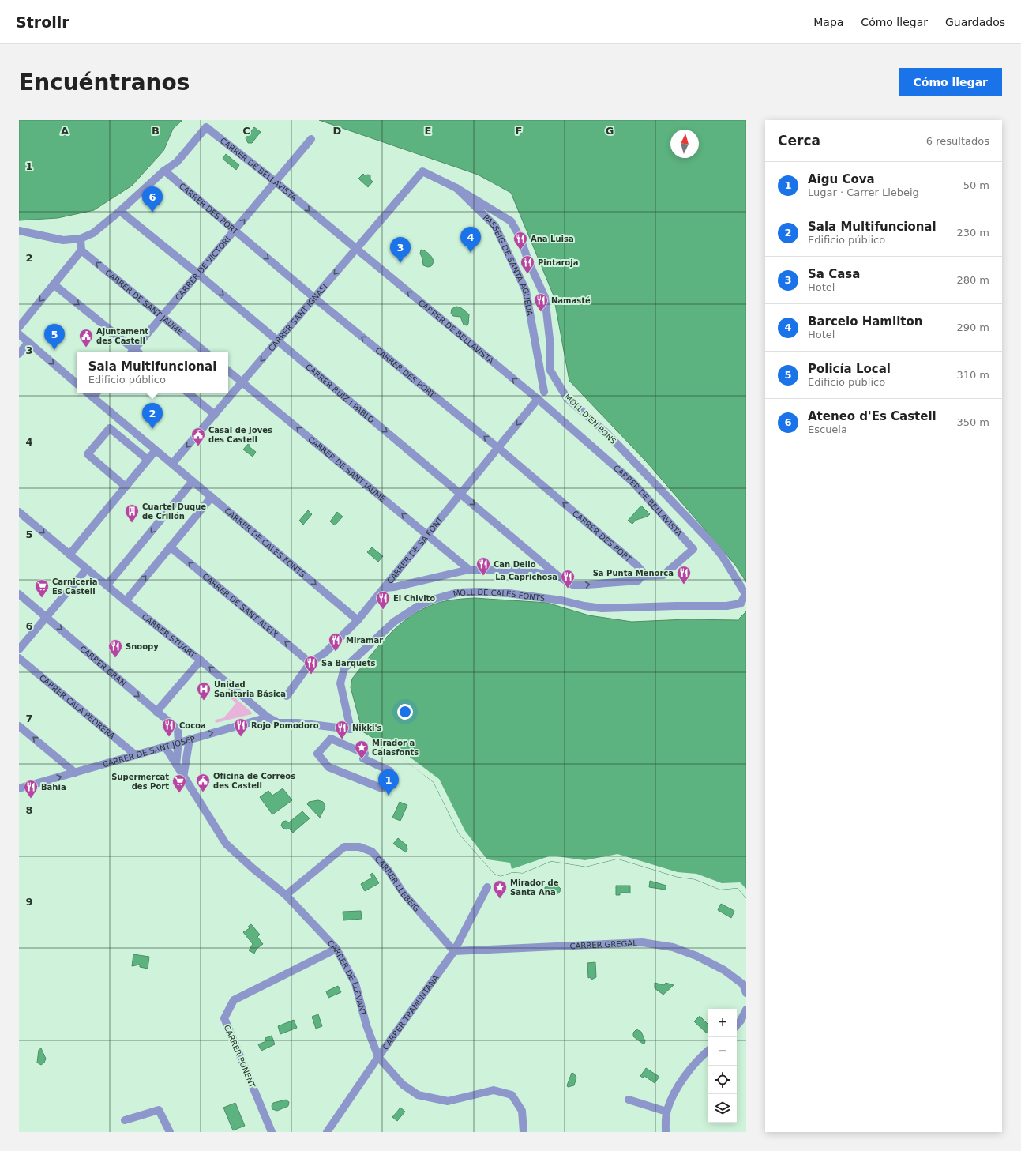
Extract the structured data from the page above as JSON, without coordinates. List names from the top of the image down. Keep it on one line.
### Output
{"streets":{"street":["CARRER DE BELLAVISTA","CARRER DES PORT","PASSEIG DE SANTA ÀGUEDA","CARRER DE VICTORI","CARRER DE SANT JAUME","CARRER SANT IGNASI","CARRER RUIZ I PABLO","MOLL D'EN PONS","CARRER DE CALES FONTS","CARRER DE SA FONT","MOLL DE CALES FONTS","CARRER DE SANT ALEIX","CARRER STUART","CARRER GRAN","CARRER CALA PEDRERA","CARRER DE SANT JOSEP","CARRER LLEBEIG","CARRER GREGAL","CARRER DE LLEVANT","CARRER TRAMUNTANA","CARRER PONENT"]},"crossings":[["CARRER DE BELLAVISTA","CARRER DES PORT"],["CARRER DE BELLAVISTA","CARRER DE VICTORI"],["CARRER DE BELLAVISTA","CARRER SANT IGNASI"],["CARRER DE BELLAVISTA","CARRER DE SA FONT"],["CARRER DES PORT","CARRER DE VICTORI"],["CARRER DES PORT","CARRER SANT IGNASI"],["CARRER DES PORT","CARRER DE SA FONT"],["PASSEIG DE SANTA ÀGUEDA","CARRER SANT IGNASI"],["PASSEIG DE SANTA ÀGUEDA","MOLL D'EN PONS"],["CARRER DE VICTORI","CARRER DE SANT JAUME"],["CARRER DE VICTORI","CARRER RUIZ I PABLO"],["CARRER DE SANT JAUME","CARRER SANT IGNASI"],["CARRER DE SANT JAUME","CARRER DE SA FONT"],["CARRER SANT IGNASI","CARRER RUIZ I PABLO"],["CARRER SANT IGNASI","CARRER DE CALES FONTS"],["CARRER RUIZ I PABLO","CARRER DE SA FONT"],["MOLL D'EN PONS","MOLL DE CALES FONTS"],["CARRER DE CALES FONTS","CARRER DE SA FONT"],["CARRER DE SA FONT","CARRER DE SANT ALEIX"],["MOLL DE CALES FONTS","CARRER STUART"],["MOLL DE CALES FONTS","CARRER DE SANT JOSEP"],["CARRER STUART","CARRER DE SANT JOSEP"],["CARRER GRAN","CARRER DE SANT JOSEP"],["CARRER CALA PEDRERA","CARRER DE SANT JOSEP"],["CARRER DE SANT JOSEP","CARRER DE LLEVANT"],["CARRER LLEBEIG","CARRER GREGAL"],["CARRER LLEBEIG","CARRER DE LLEVANT"],["CARRER LLEBEIG","CARRER TRAMUNTANA"],["CARRER GREGAL","CARRER TRAMUNTANA"],["CARRER DE LLEVANT","CARRER TRAMUNTANA"],["CARRER DE LLEVANT","CARRER PONENT"]],"one_way":["CARRER SANT IGNASI","CARRER RUIZ I PABLO","CARRER DE CALES FONTS","CARRER DE SANT ALEIX","CARRER GRAN","CARRER DE SANT JOSEP"],"places":{"restaurant":["Ana Luisa","Pintaroja","Namasté","Can Delio","Sa Punta Menorca","La Caprichosa","El Chivito","Miramar","Snoopy","Sa Barquets","Cocoa","Rojo Pomodoro","Nikki's","Bahia"],"public building":["Ajuntament des Castell","Casal de Joves des Castell","Oficina de Correos des Castell"],"building":["Cuartel Duque de Crillón"],"supermarket":["Carniceria Es Castell","Supermercat des Port"],"hospital":["Unidad Sanitaria Básica"],"place":["Mirador a Calasfonts","Mirador de Santa Ana"]},"north":"top","page":{"header":"Strollr","nav":["Mapa","Cómo llegar","Guardados"],"buttons":"Cómo llegar","title":"Encuéntranos","heading":["Cerca","6 resultados"],"list":[{"mark":"1","name":"Aigu Cova","note":"Lugar · Carrer Llebeig","value":"50 m"},{"mark":"2","name":"Sala Multifuncional","note":"Edificio público","value":"230 m"},{"mark":"3","name":"Sa Casa","note":"Hotel","value":"280 m"},{"mark":"4","name":"Barcelo Hamilton","note":"Hotel","value":"290 m"},{"mark":"5","name":"Policía Local","note":"Edificio público","value":"310 m"},{"mark":"6","name":"Ateneo d'Es Castell","note":"Escuela","value":"350 m"}],"pins":["6","4","3","5","2","1"],"popup":["Sala Multifuncional","Edificio público"],"map_buttons":["+","−"]},"grid":{"columns":["A","B","C","D","E","F","G"],"rows":["1","2","3","4","5","6","7","8","9"]}}
